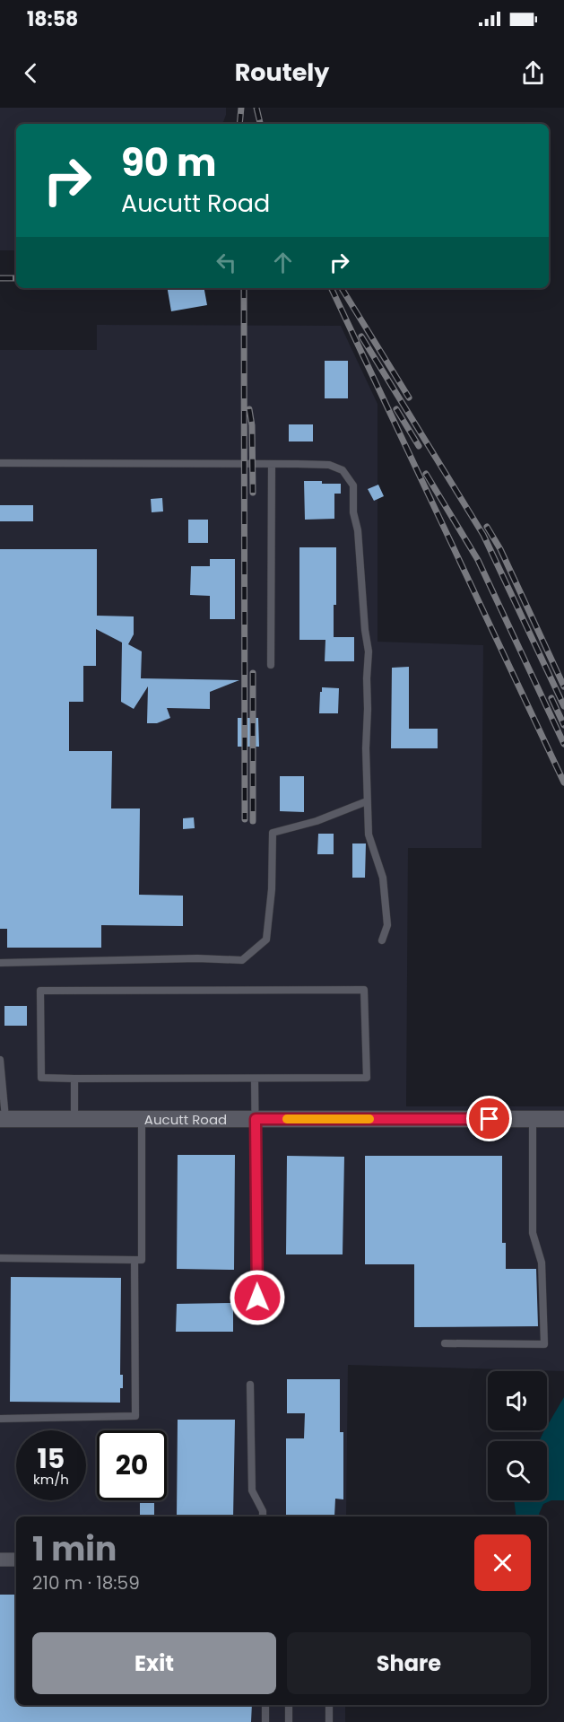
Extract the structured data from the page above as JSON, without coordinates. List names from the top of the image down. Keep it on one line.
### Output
{"streets":{"street":["Aucutt Road"]},"page":{"status":"18:58","header":"Routely","turn":["90 m","Aucutt Road"],"speed":"15 km/h","limit":"20","heading":["1 min","210 m · 18:59"],"buttons":["Exit","Share"]}}
